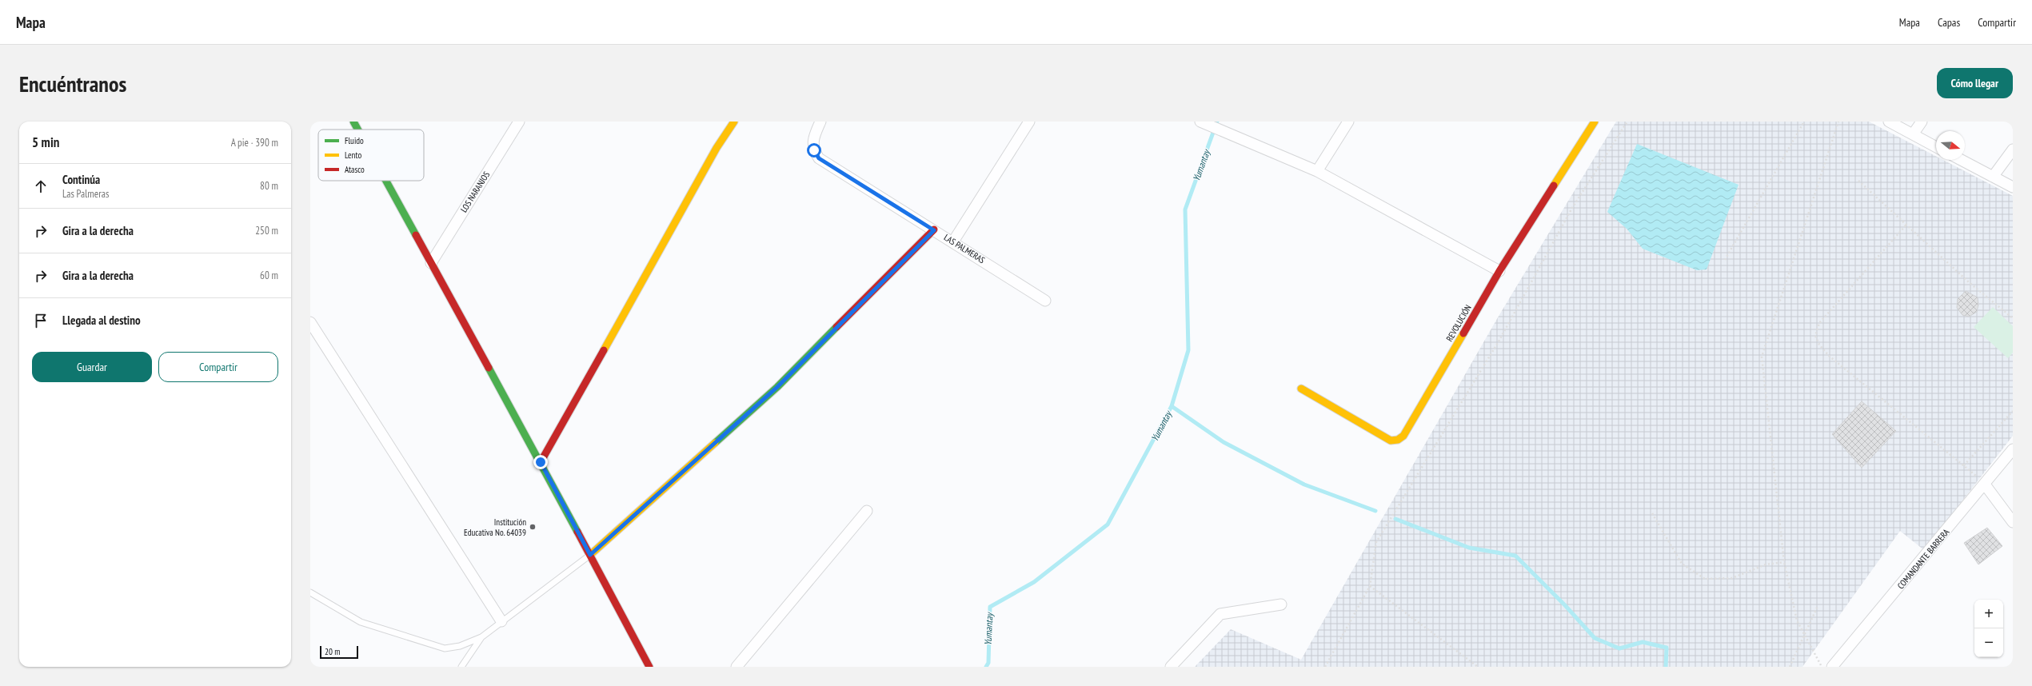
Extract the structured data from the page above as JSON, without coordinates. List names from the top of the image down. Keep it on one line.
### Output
{"streets":{"street":["LOS NARANJOS","LAS PALMERAS","REVOLUCIÓN","COMANDANTE BARRERA"]},"water":["Yumantay"],"places":["Institución Educativa No. 64039"],"legend":["Fluido","Lento","Atasco"],"scale_bar":"20 m","north":"right","page":{"header":"Mapa","nav":["Mapa","Capas","Compartir"],"buttons":["Cómo llegar",["Guardar","Compartir"]],"title":"Encuéntranos","heading":["5 min","A pie · 390 m"],"list":[["Continúa","Las Palmeras","80 m"],["Gira a la derecha","250 m"],["Gira a la derecha","60 m"],"Llegada al destino"],"map_buttons":["+","−"],"scale":"20 m"}}
